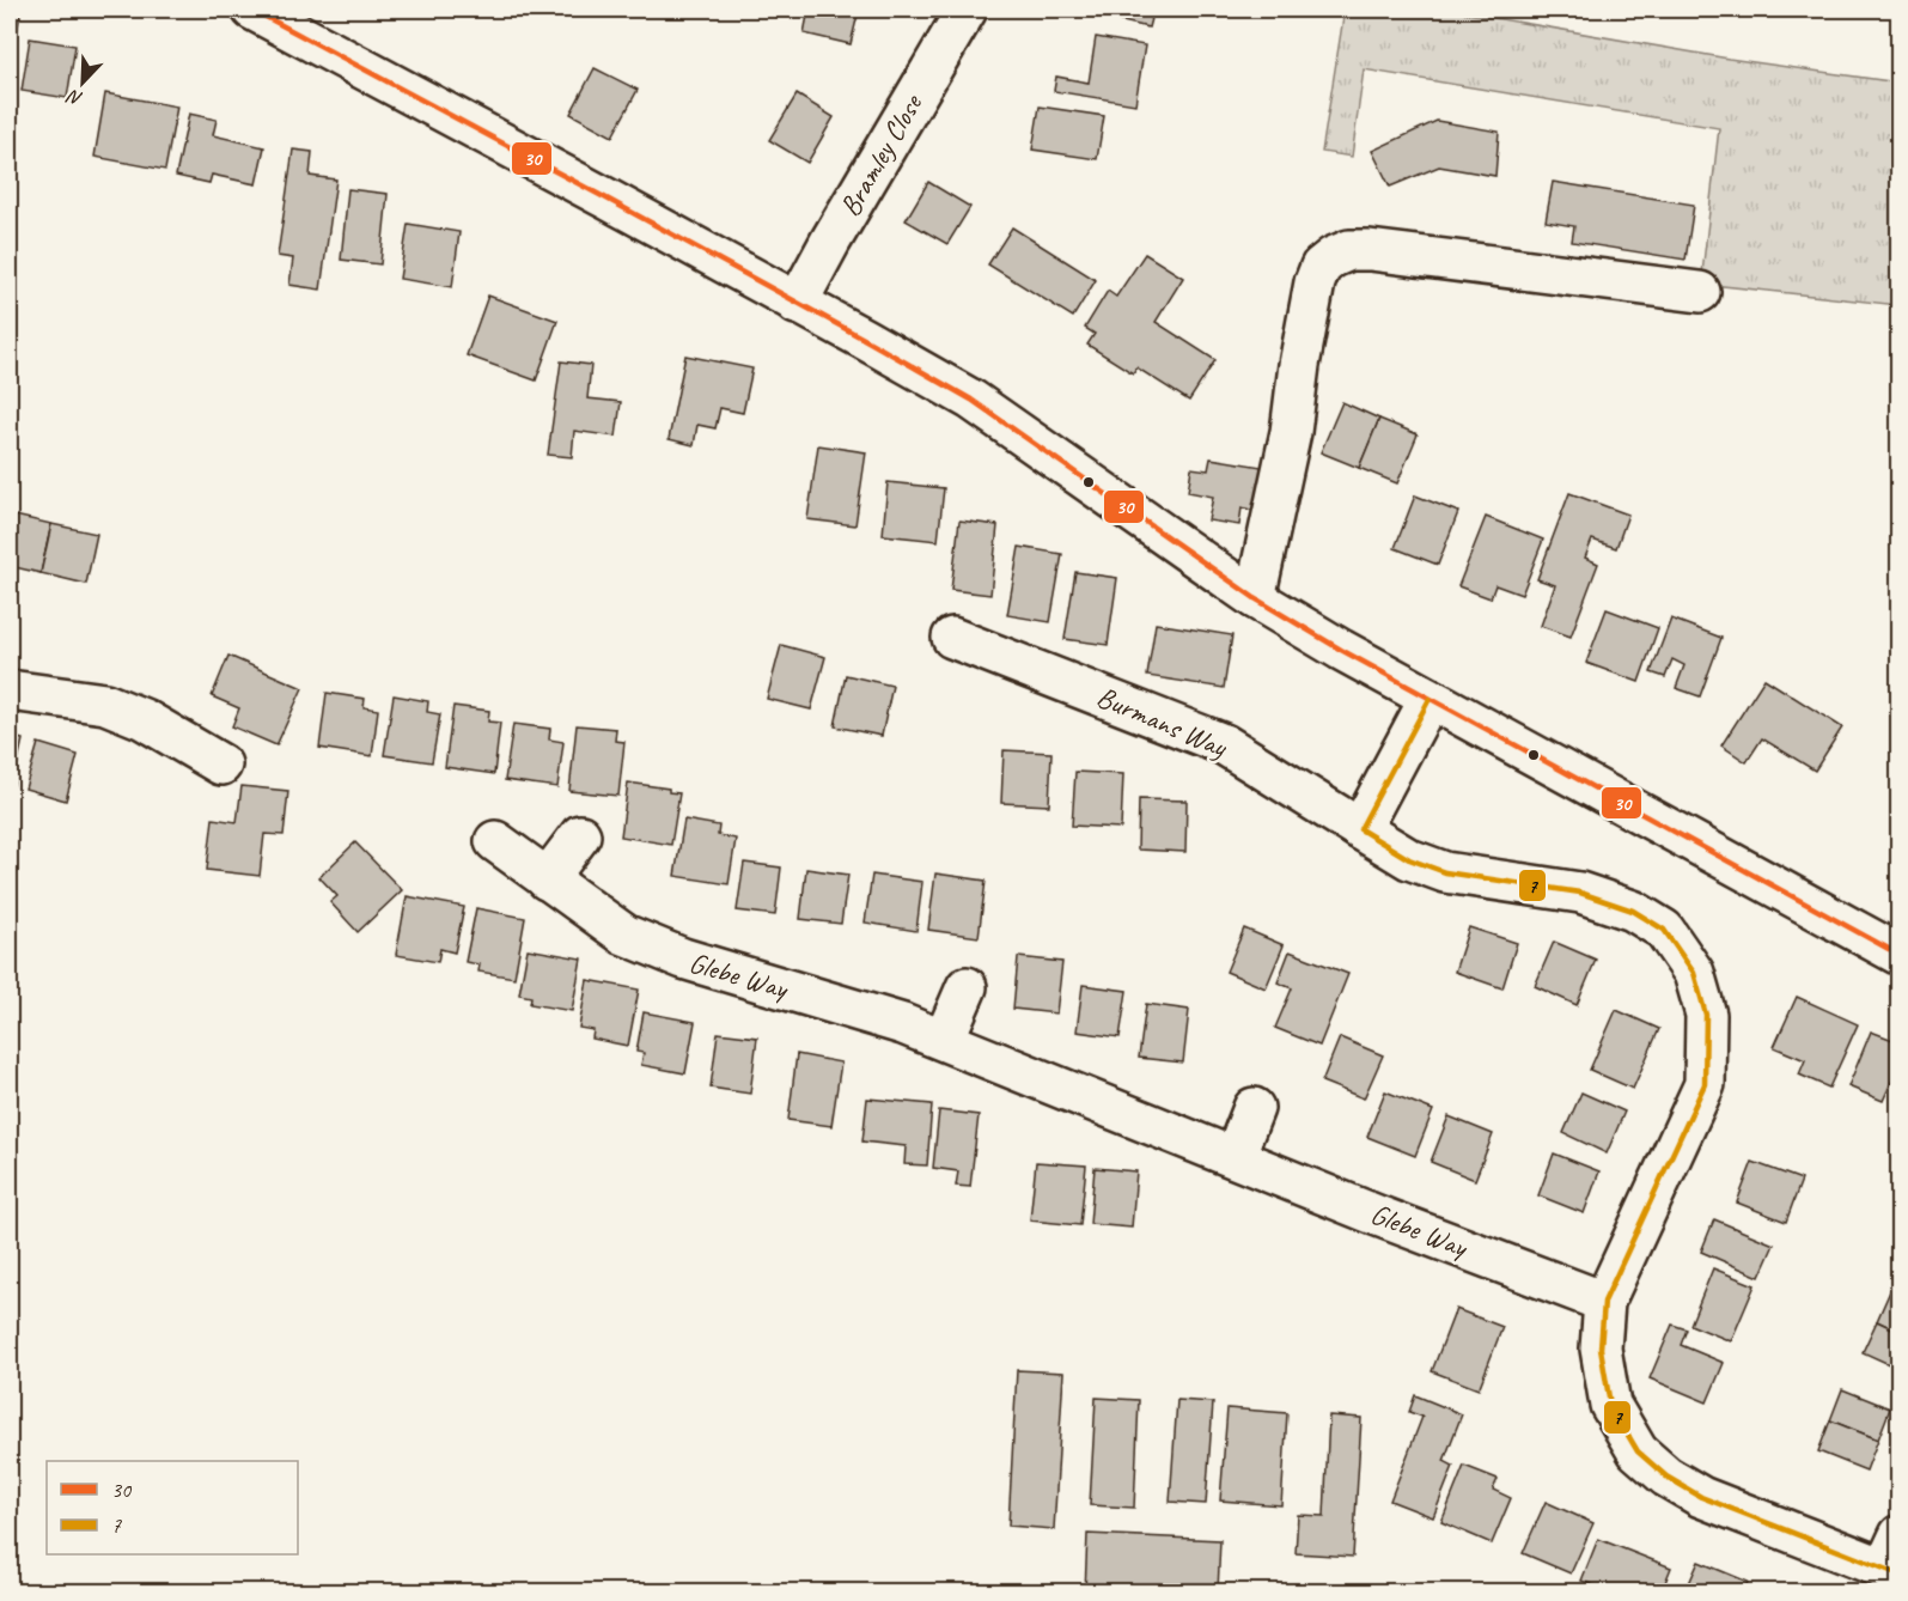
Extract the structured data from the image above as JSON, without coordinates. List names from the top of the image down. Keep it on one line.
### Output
{"streets":{"street":["Bramley Close","Burmans Way","Glebe Way"]},"crossings":[["Burmans Way","Glebe Way"]],"lines":["transit line 30","transit line 7"],"legend":["30","7"],"north":"bottom left"}
